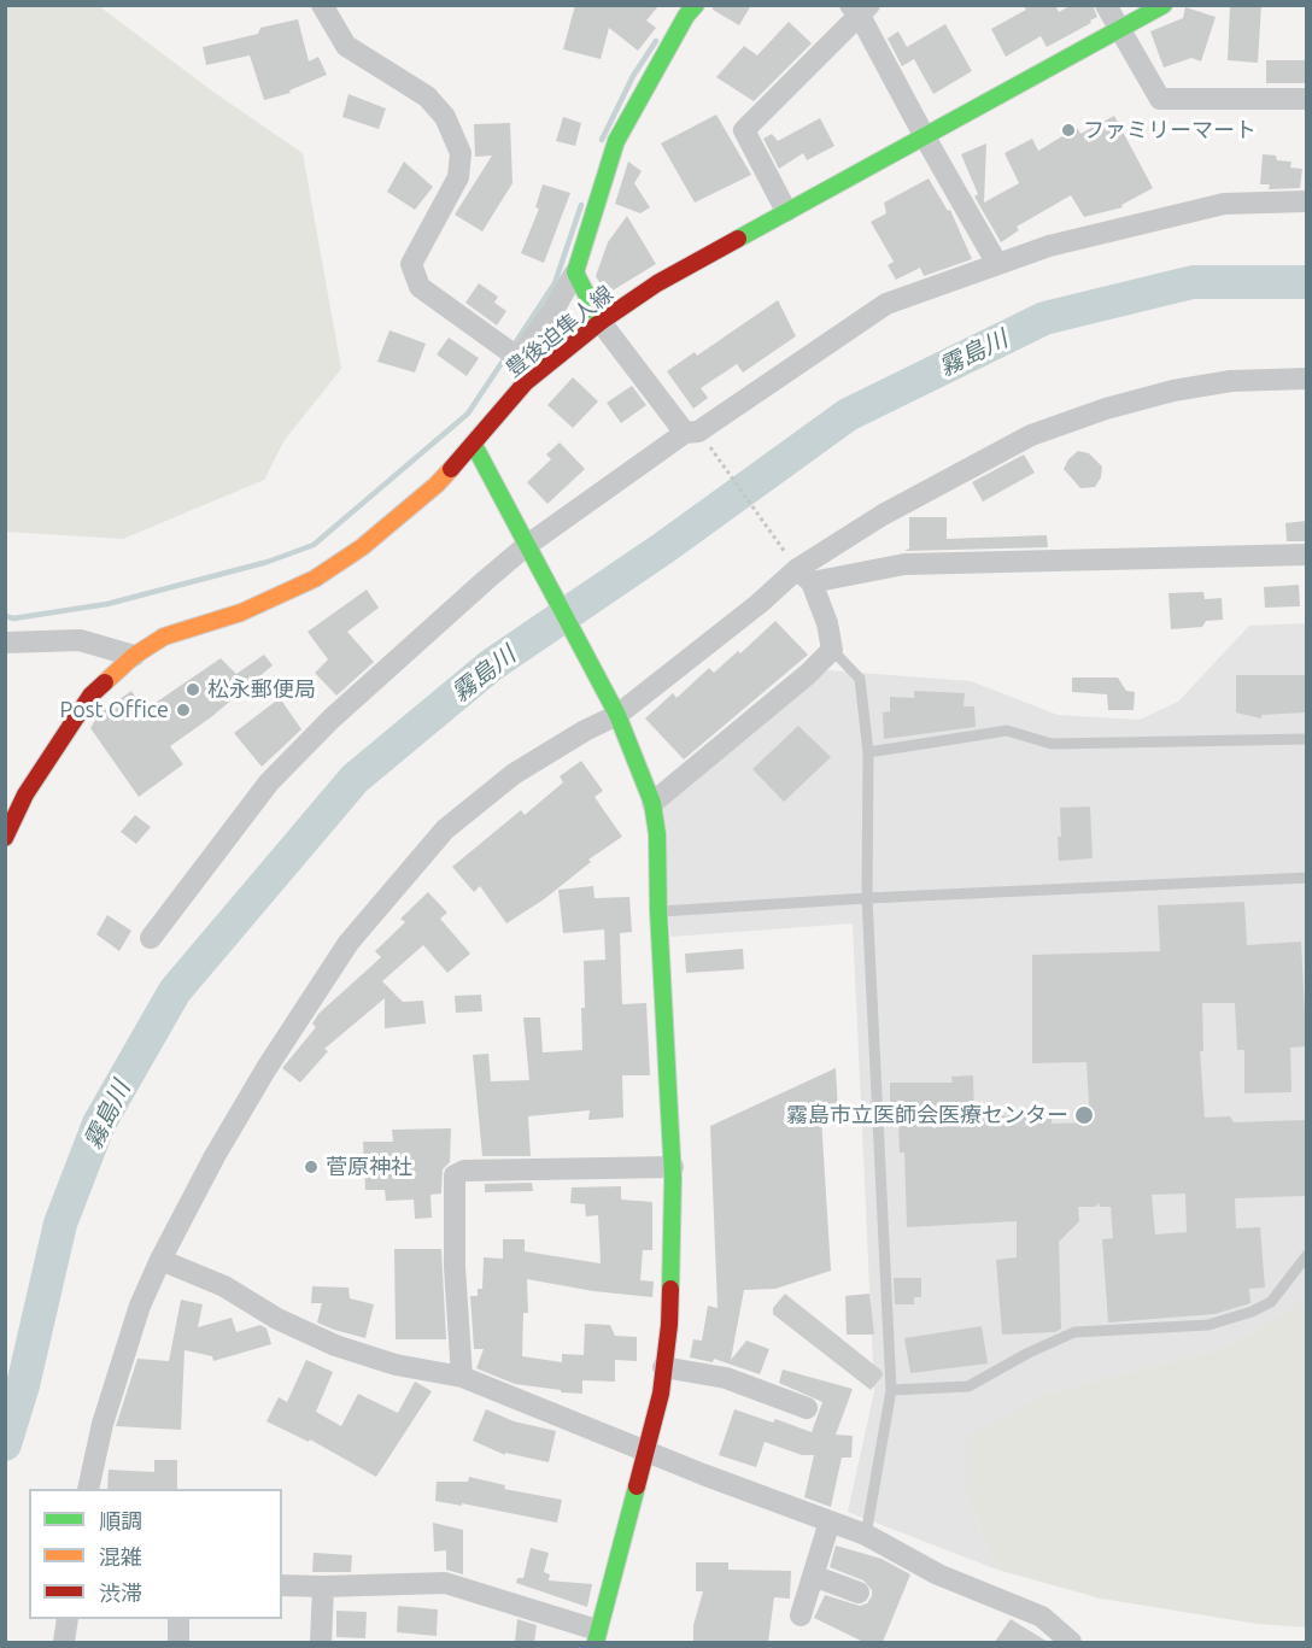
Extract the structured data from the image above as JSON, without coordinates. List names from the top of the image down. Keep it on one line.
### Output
{"streets":{"street":["豊後迫隼人線"]},"water":["霧島川"],"places":["ファミリーマート","松永郵便局","Post Office","霧島市立医師会医療センター","菅原神社"],"legend":["順調","混雑","渋滞"]}
